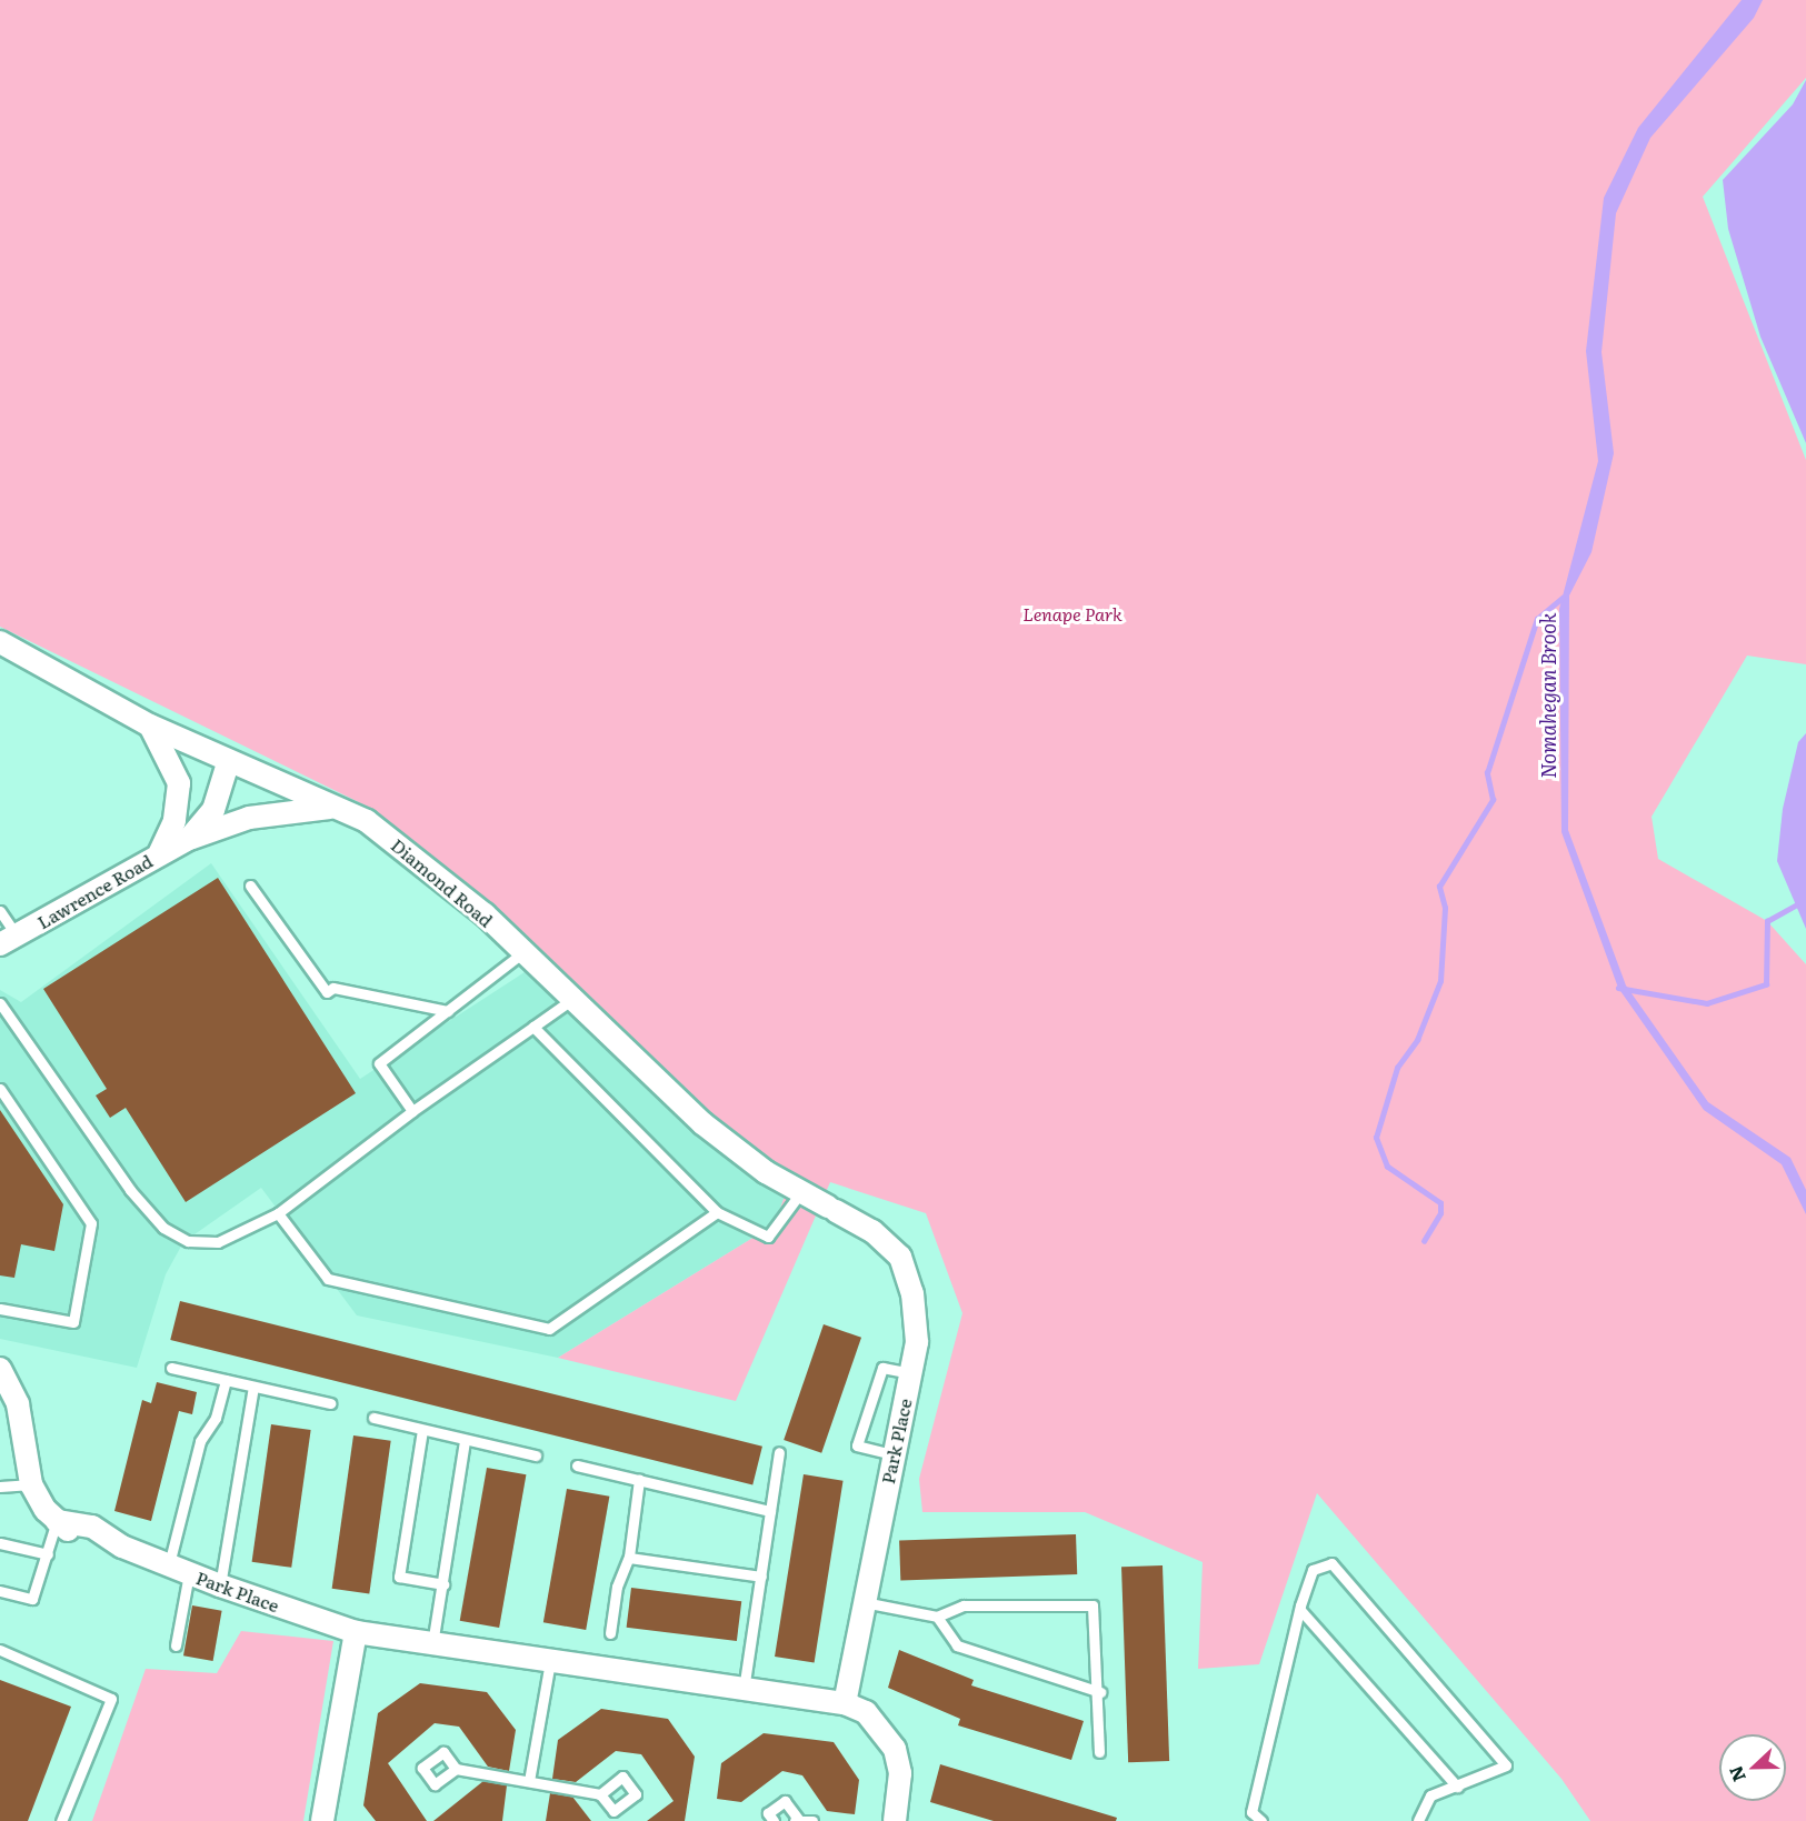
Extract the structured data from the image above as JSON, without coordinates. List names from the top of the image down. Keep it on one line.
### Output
{"streets":{"street":["Diamond Road","Lawrence Road","Park Place"]},"crossings":[["Diamond Road","Lawrence Road"],["Diamond Road","Park Place"]],"water":["Nomahegan Brook"],"parks":["Lenape Park"],"north":"left"}
